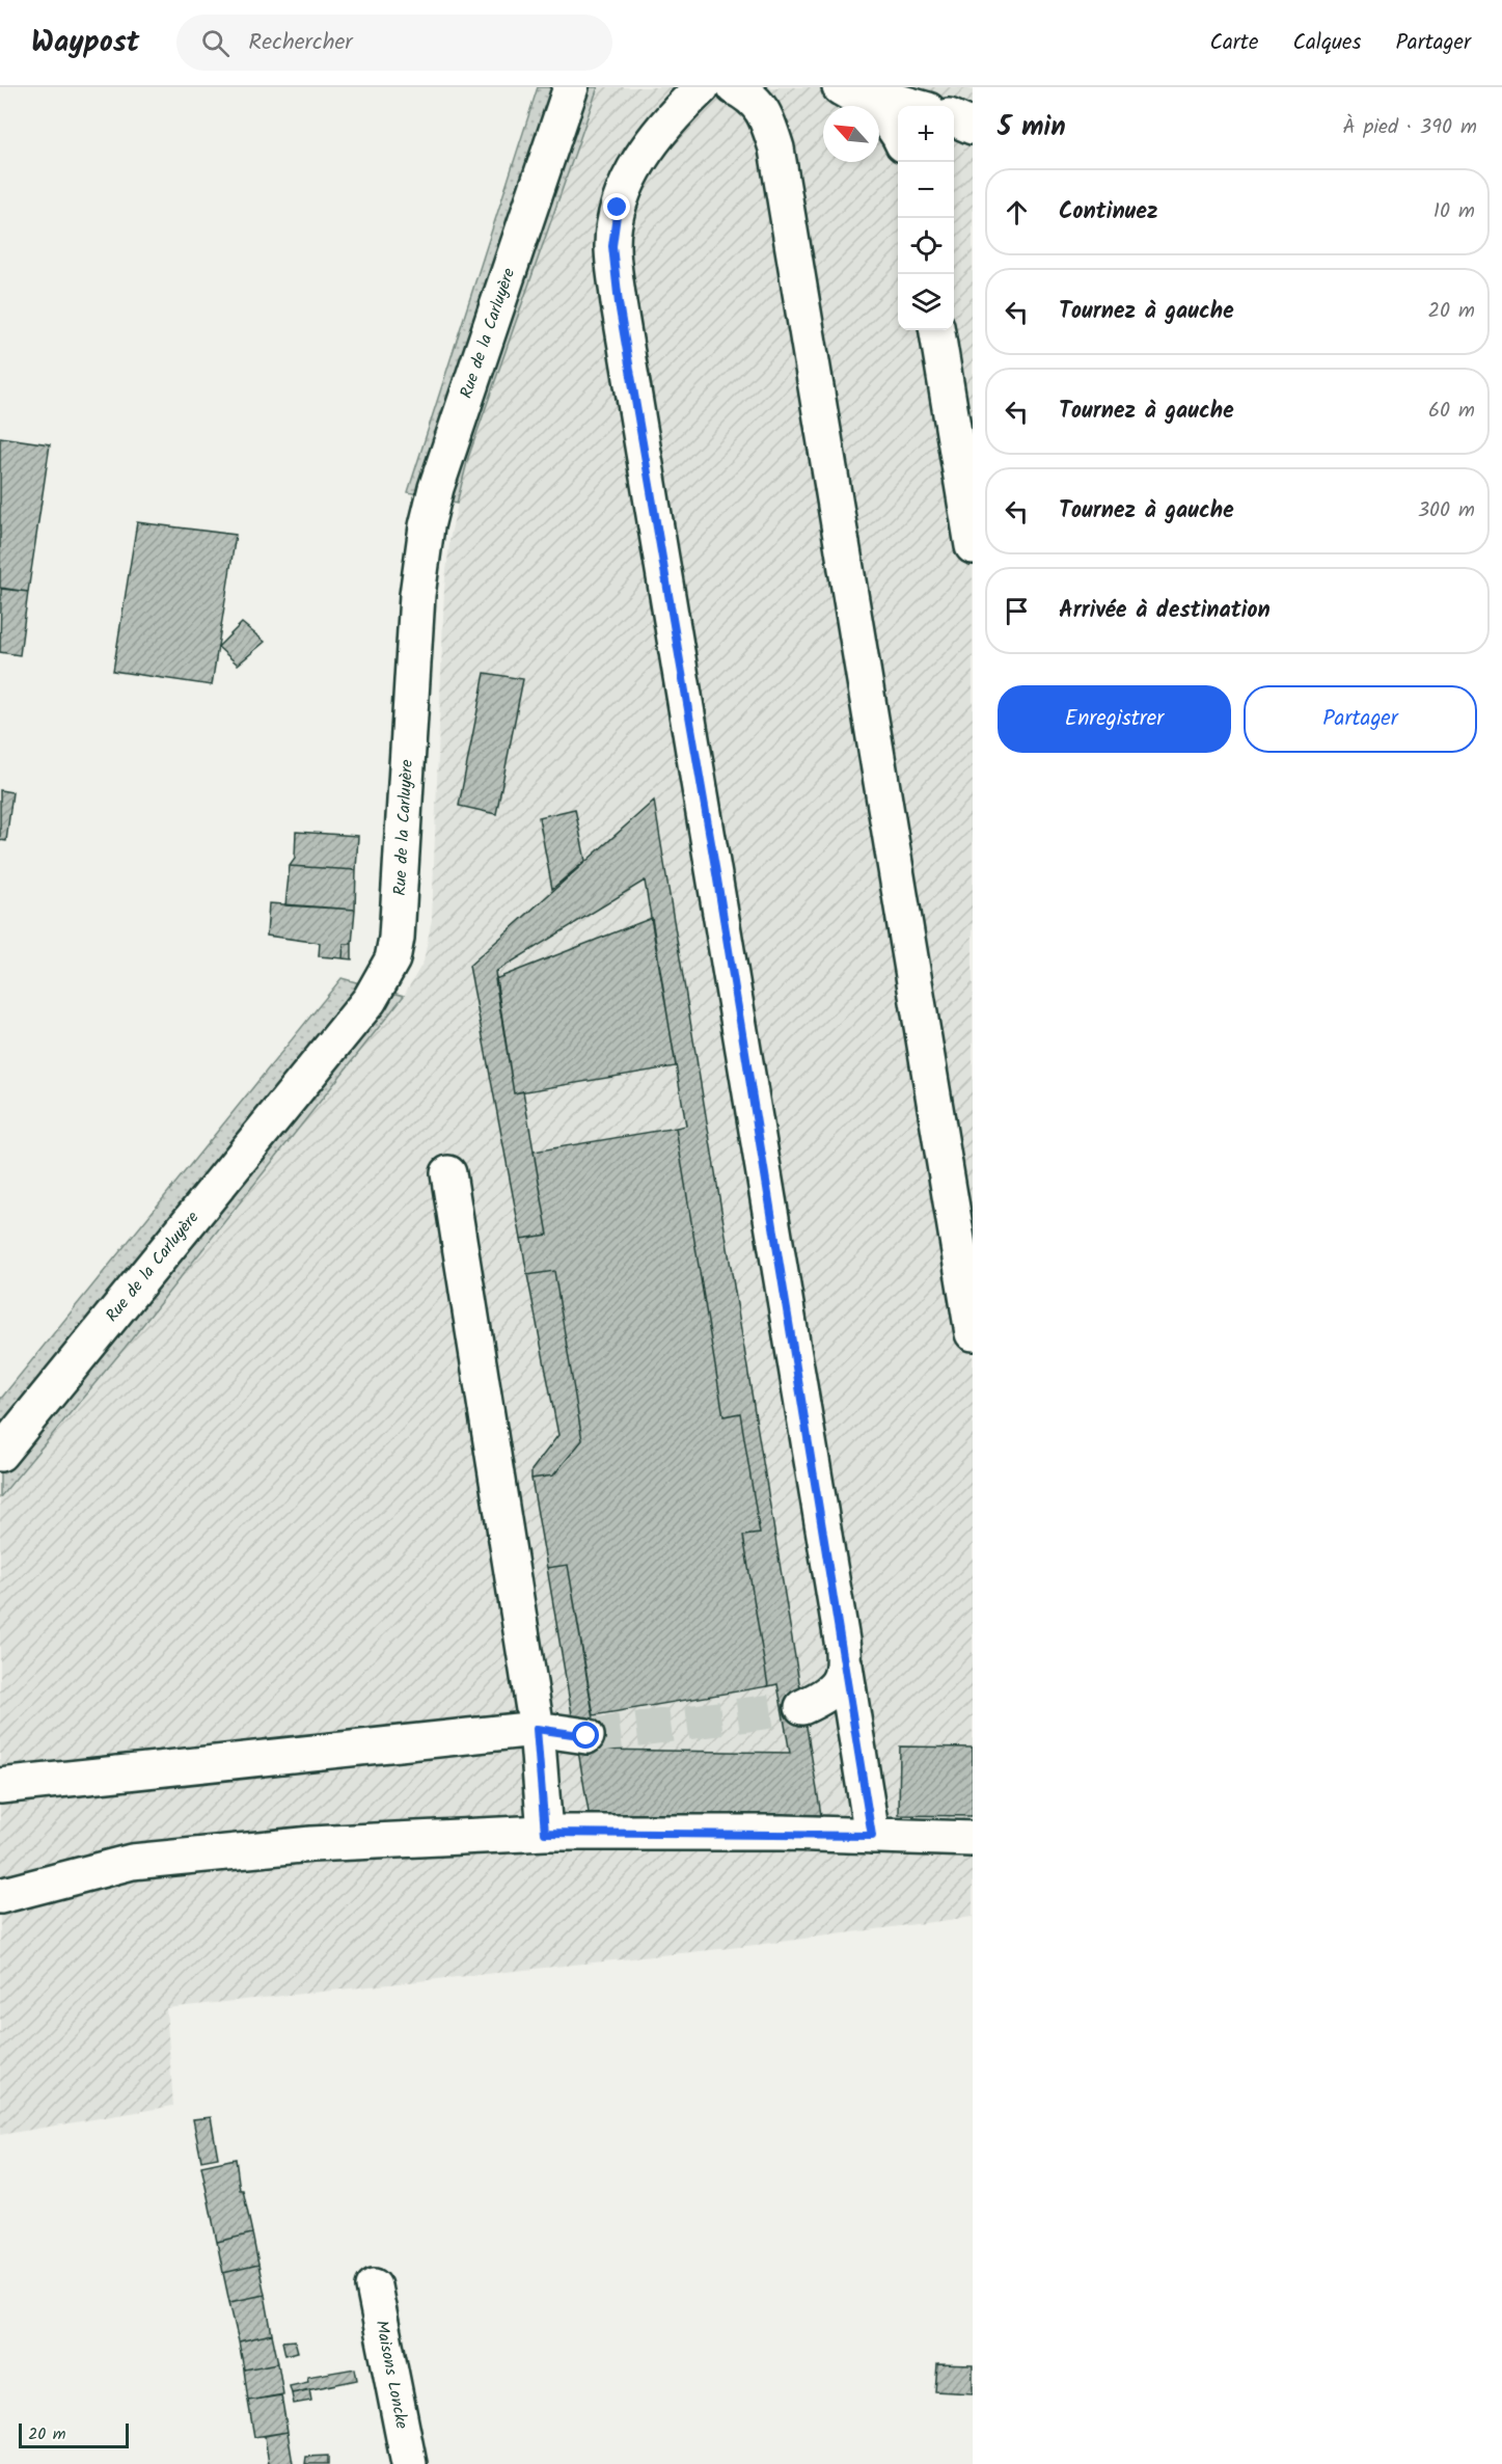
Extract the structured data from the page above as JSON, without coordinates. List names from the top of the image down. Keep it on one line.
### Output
{"streets":{"street":["Rue de la Carluyère","Maisons Loncke"]},"scale_bar":"20 m","north":"top left","page":{"header":"Waypost","search":"Rechercher","nav":["Carte","Calques","Partager"],"heading":["5 min","À pied · 390 m"],"map_buttons":["+","−"],"list":[["Continuez","10 m"],["Tournez à gauche","20 m"],["Tournez à gauche","60 m"],["Tournez à gauche","300 m"],"Arrivée à destination"],"buttons":["Enregistrer","Partager"],"scale":"20 m"}}
